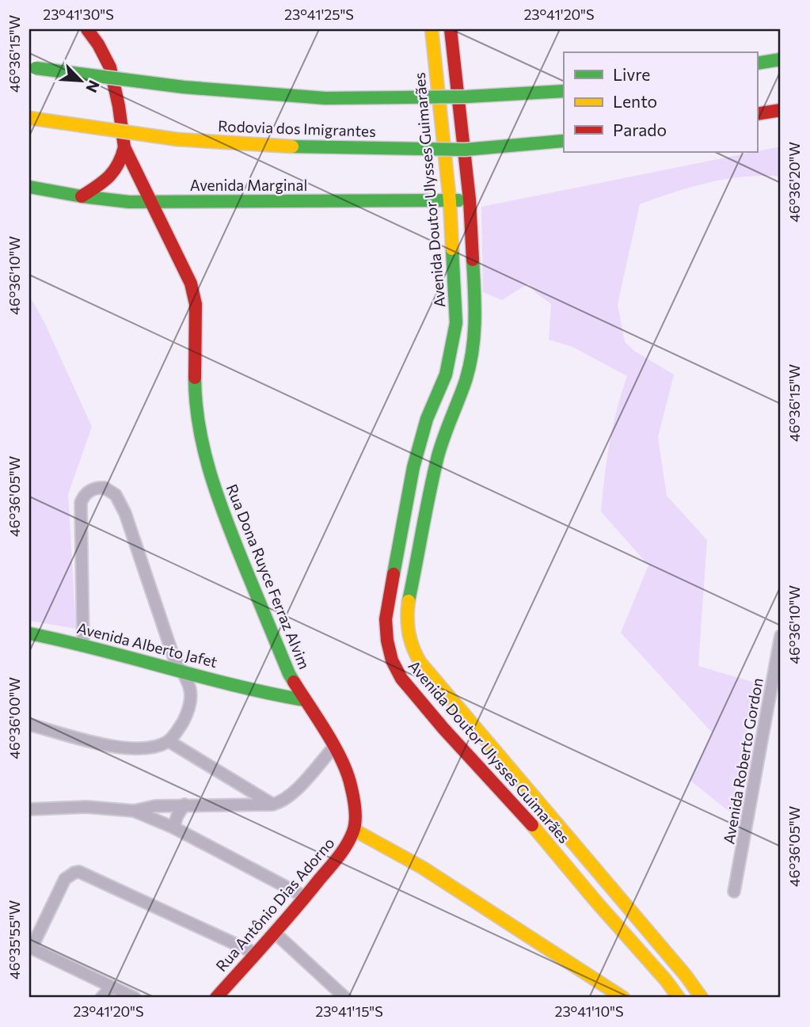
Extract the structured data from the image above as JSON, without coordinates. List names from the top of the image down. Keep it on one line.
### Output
{"streets":{"main road":["Rodovia dos Imigrantes","Avenida Marginal","Avenida Doutor Ulysses Guimarães","Rua Dona Ruyce Ferraz Alvim","Avenida Alberto Jafet","Rua Antônio Dias Adorno"],"street":["Avenida Roberto Gordon"]},"crossings":[["Avenida Marginal","Avenida Doutor Ulysses Guimarães"],["Avenida Marginal","Rua Dona Ruyce Ferraz Alvim"],["Rua Dona Ruyce Ferraz Alvim","Avenida Alberto Jafet"],["Rua Dona Ruyce Ferraz Alvim","Rua Antônio Dias Adorno"]],"legend":["Livre","Lento","Parado"],"north":"bottom right","coordinates":["23°41'30\"S","23°41'25\"S","23°41'20\"S","46°36'15\"W","46°36'20\"W","46°36'10\"W","46°36'05\"W","46°36'00\"W","46°35'55\"W","23°41'15\"S","23°41'10\"S"]}
